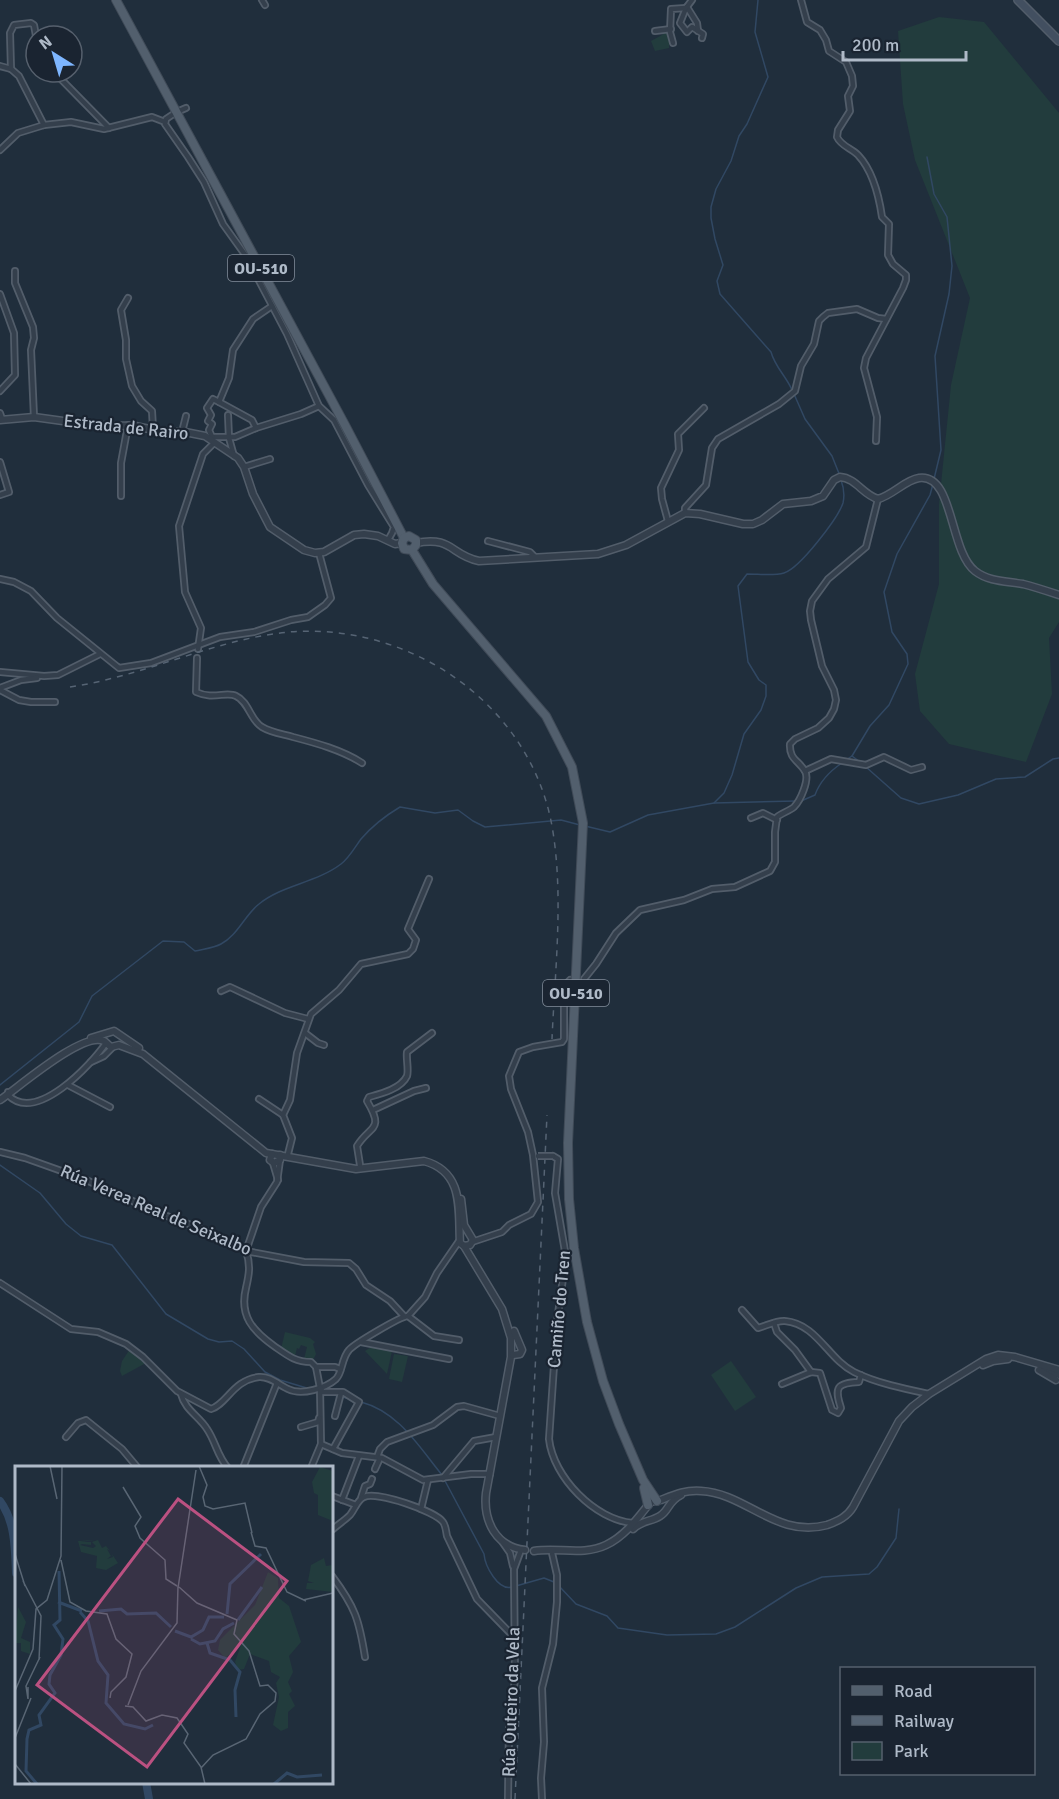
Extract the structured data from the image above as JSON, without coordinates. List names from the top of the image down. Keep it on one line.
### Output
{"streets":{"main road":["OU-510"],"street":["Estrada de Rairo","Rúa Verea Real de Seixalbo","Camiño do Tren","Rúa Outeiro da Vela"]},"legend":["Road","Railway","Park"],"scale_bar":"200 m","north":"top left"}
